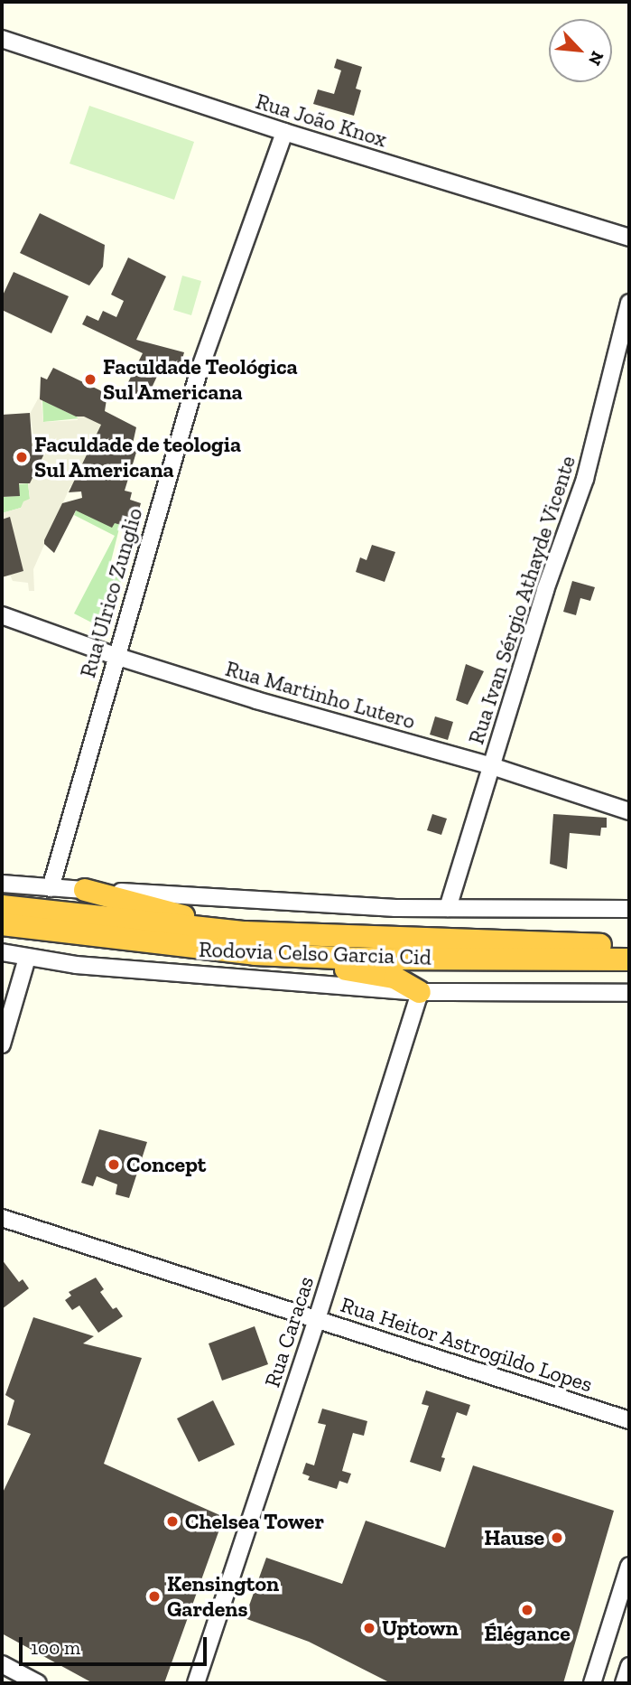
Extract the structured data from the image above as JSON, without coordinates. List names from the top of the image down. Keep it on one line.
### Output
{"streets":{"highway":["Rodovia Celso Garcia Cid"],"street":["Rua João Knox","Rua Ulrico Zunglio","Rua Ivan Sérgio Athayde Vicente","Rua Martinho Lutero","Rua Caracas","Rua Heitor Astrogildo Lopes"]},"crossings":[["Rua João Knox","Rua Ulrico Zunglio"],["Rua Ulrico Zunglio","Rua Martinho Lutero"],["Rua Ivan Sérgio Athayde Vicente","Rua Martinho Lutero"],["Rodovia Celso Garcia Cid","Rua Caracas"],["Rua Caracas","Rua Heitor Astrogildo Lopes"]],"places":["Faculdade Teológica Sul Americana","Faculdade de teologia Sul Americana","Concept","Chelsea Tower","Hause","Kensington Gardens","Élégance","Uptown"],"scale_bar":"100 m","north":"bottom right"}
